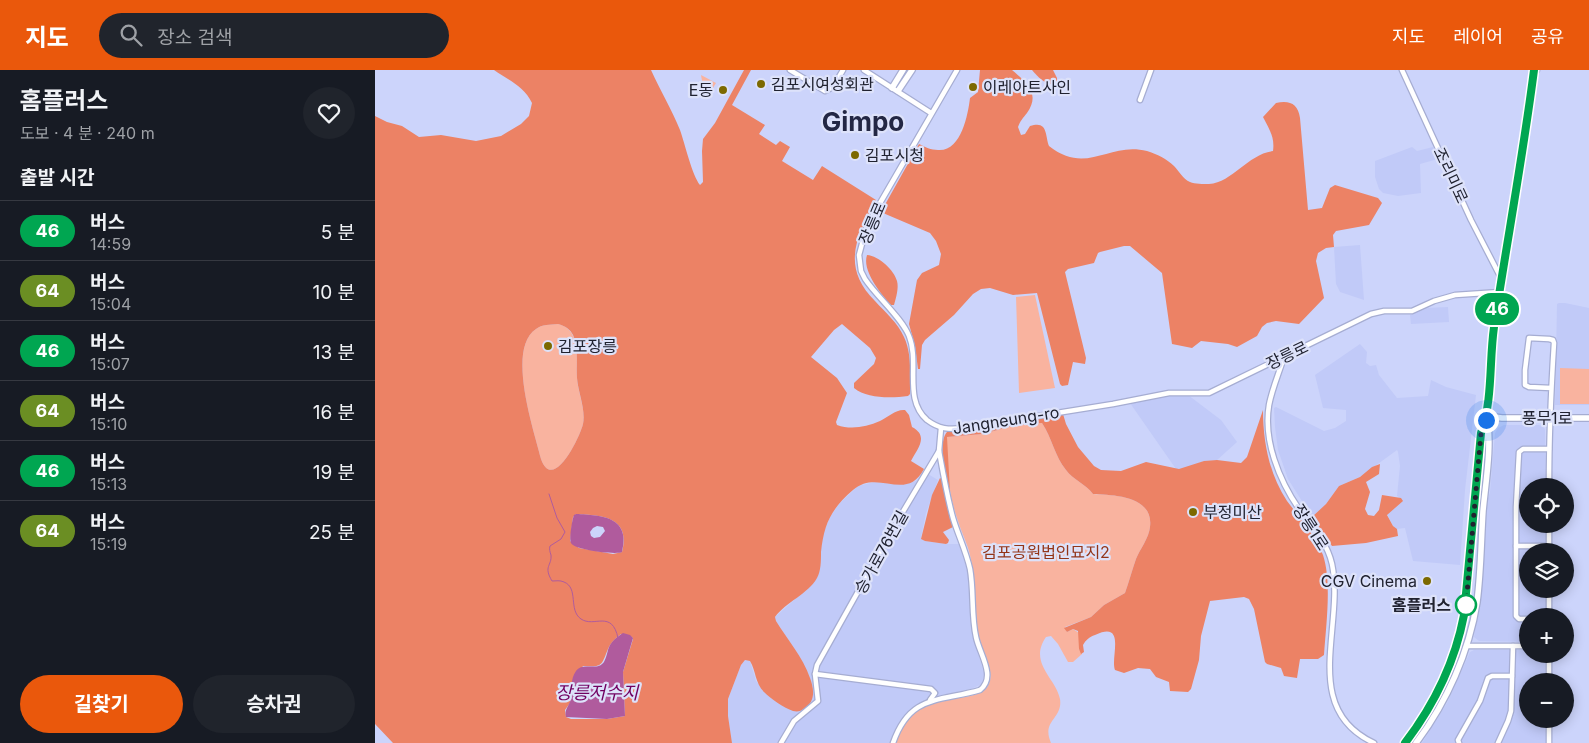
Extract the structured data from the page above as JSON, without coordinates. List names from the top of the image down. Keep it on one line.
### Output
{"streets":{"street":["조리미로","장릉로","풍무1로","Jangneung-ro","장릉1로","승가로76번길"]},"crossings":[["장릉로","Jangneung-ro"],["장릉로","장릉1로"],["장릉로","승가로76번길"],["Jangneung-ro","장릉1로"],["Jangneung-ro","승가로76번길"]],"districts":["Gimpo"],"water":["장릉저수지"],"parks":["김포공원법인묘지2"],"places":["김포시여성회관","이레아트사인","E동","김포시청","김포장릉","부정미산","CGV Cinema","홈플러스"],"lines":["bus line 46"],"page":{"header":"지도","search":"장소 검색","nav":["지도","레이어","공유"],"heading":[["홈플러스","도보 · 4 분 · 240 m"],"출발 시간"],"on_map":"46","list":[{"mark":"46","name":"버스","note":"14:59","value":"5 분"},{"mark":"64","name":"버스","note":"15:04","value":"10 분"},{"mark":"46","name":"버스","note":"15:07","value":"13 분"},{"mark":"64","name":"버스","note":"15:10","value":"16 분"},{"mark":"46","name":"버스","note":"15:13","value":"19 분"},{"mark":"64","name":"버스","note":"15:19","value":"25 분"}],"map_buttons":["+","−"],"buttons":["길찾기","승차권"]}}
